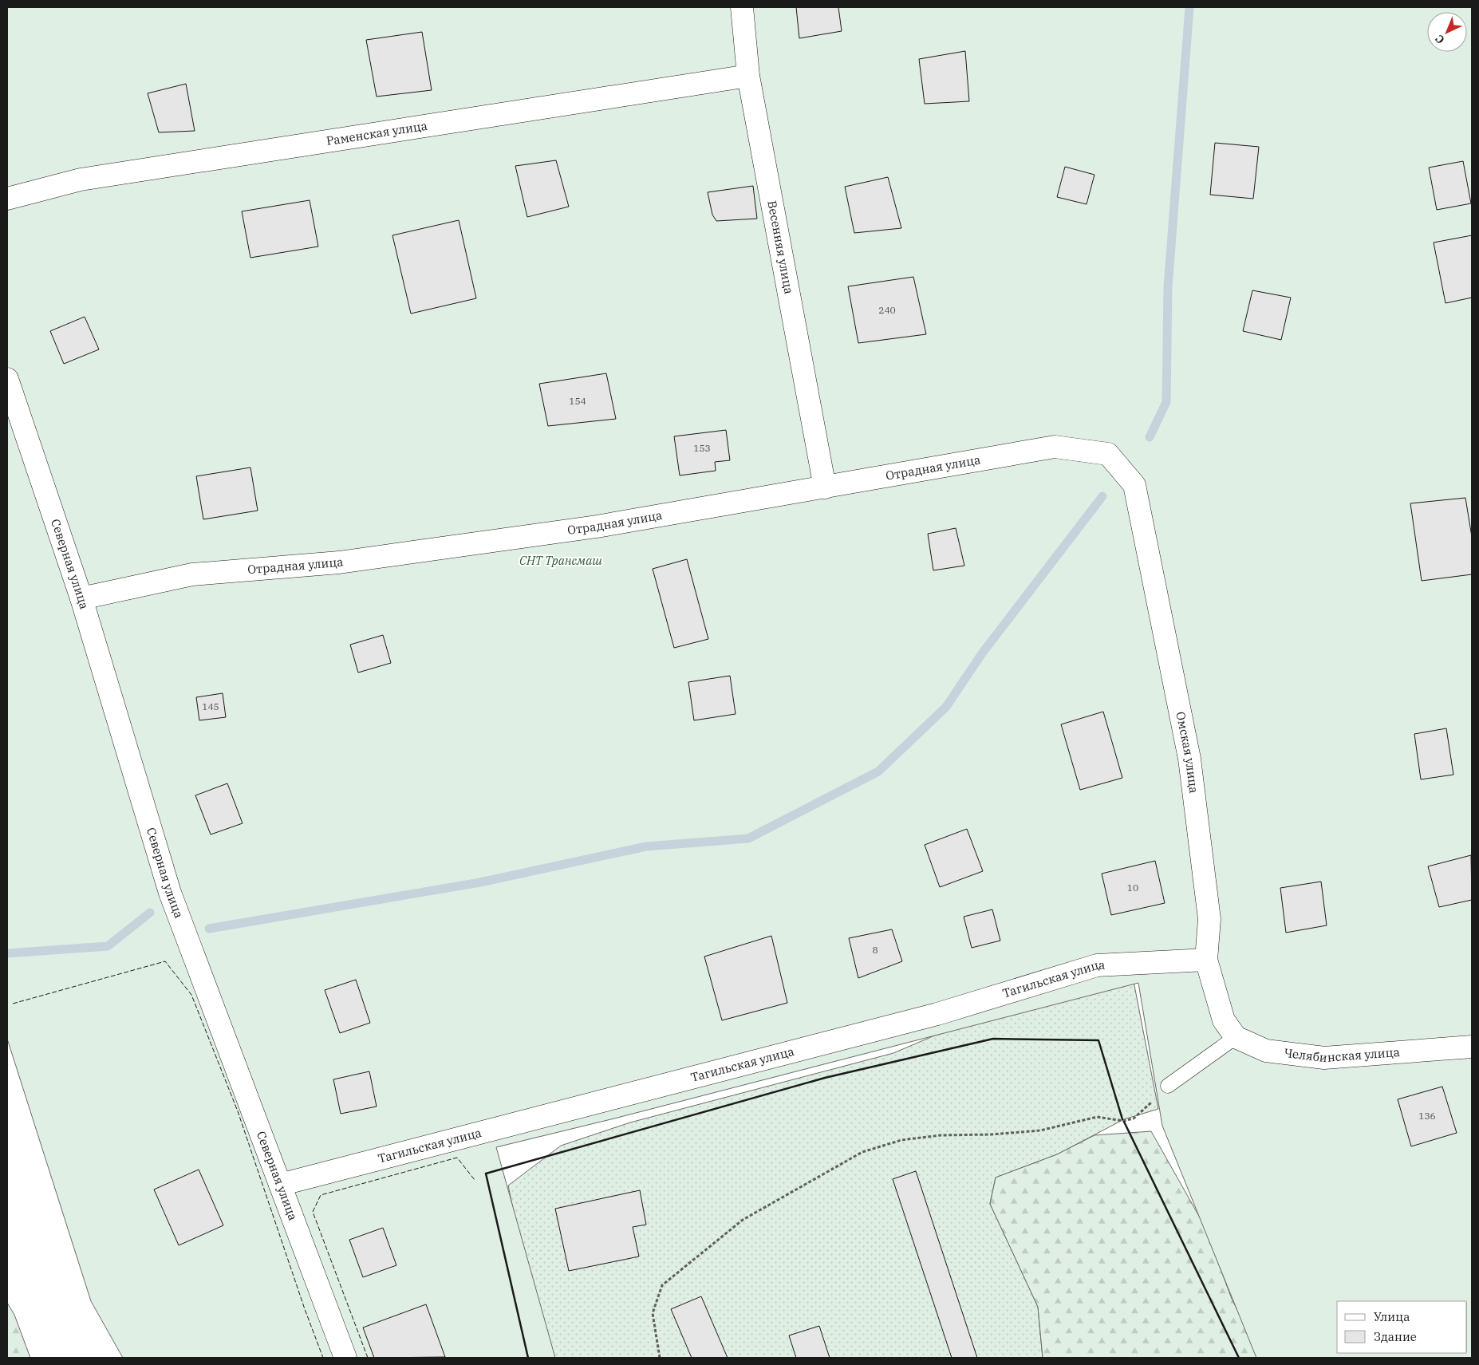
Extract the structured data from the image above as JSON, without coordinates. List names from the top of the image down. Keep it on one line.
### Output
{"streets":{"street":["Раменская улица","Весенняя улица","Отрадная улица","Северная улица","Омская улица","Тагильская улица","Челябинская улица"]},"crossings":[["Раменская улица","Весенняя улица"],["Весенняя улица","Отрадная улица"],["Отрадная улица","Северная улица"],["Отрадная улица","Омская улица"],["Северная улица","Тагильская улица"],["Омская улица","Тагильская улица"],["Омская улица","Челябинская улица"]],"parks":["СНТ Трансмаш"],"house_numbers":["240","154","153","145","10","8","136"],"legend":["Улица","Здание"],"north":"bottom left"}
